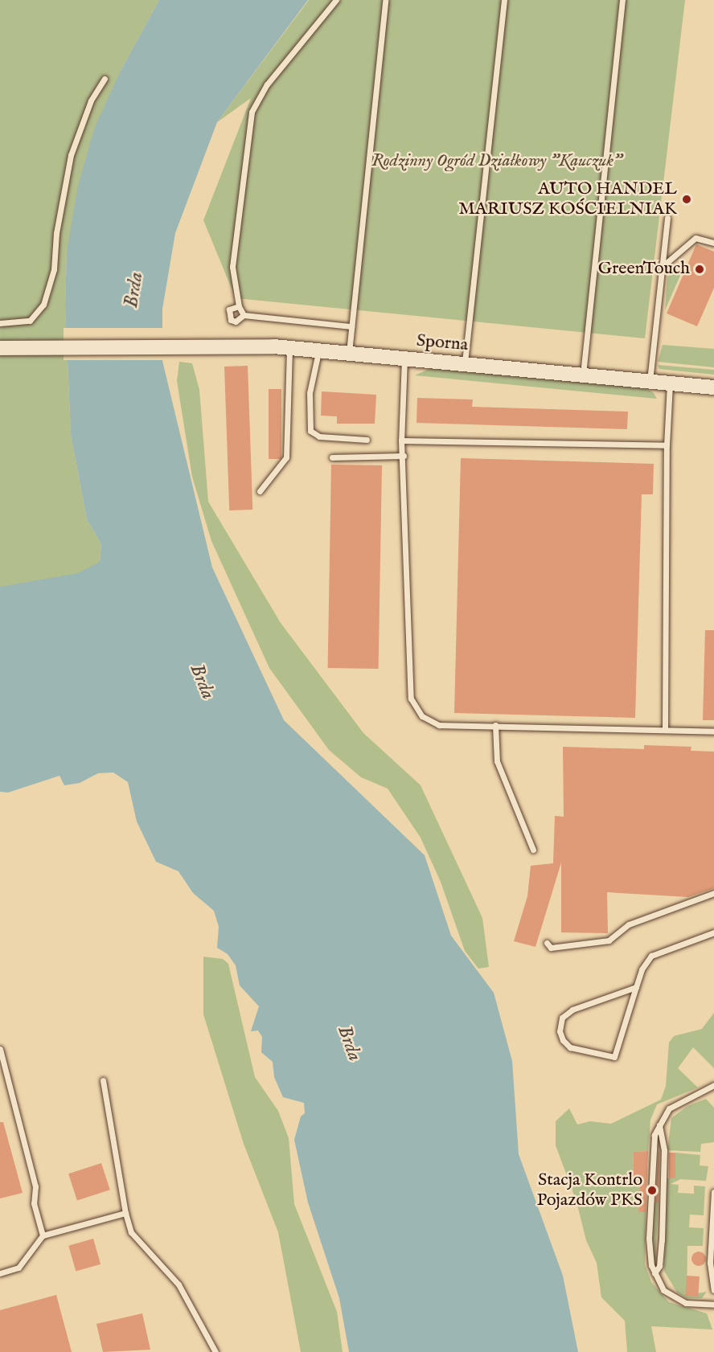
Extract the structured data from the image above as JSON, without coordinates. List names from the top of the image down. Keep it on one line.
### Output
{"streets":{"street":["Sporna"]},"water":["Brda"],"parks":["Rodzinny Ogród Działkowy \"Kauczuk\""],"places":["AUTO HANDEL MARIUSZ KOŚCIELNIAK","GreenTouch","Stacja Kontrlo Pojazdów PKS"]}
